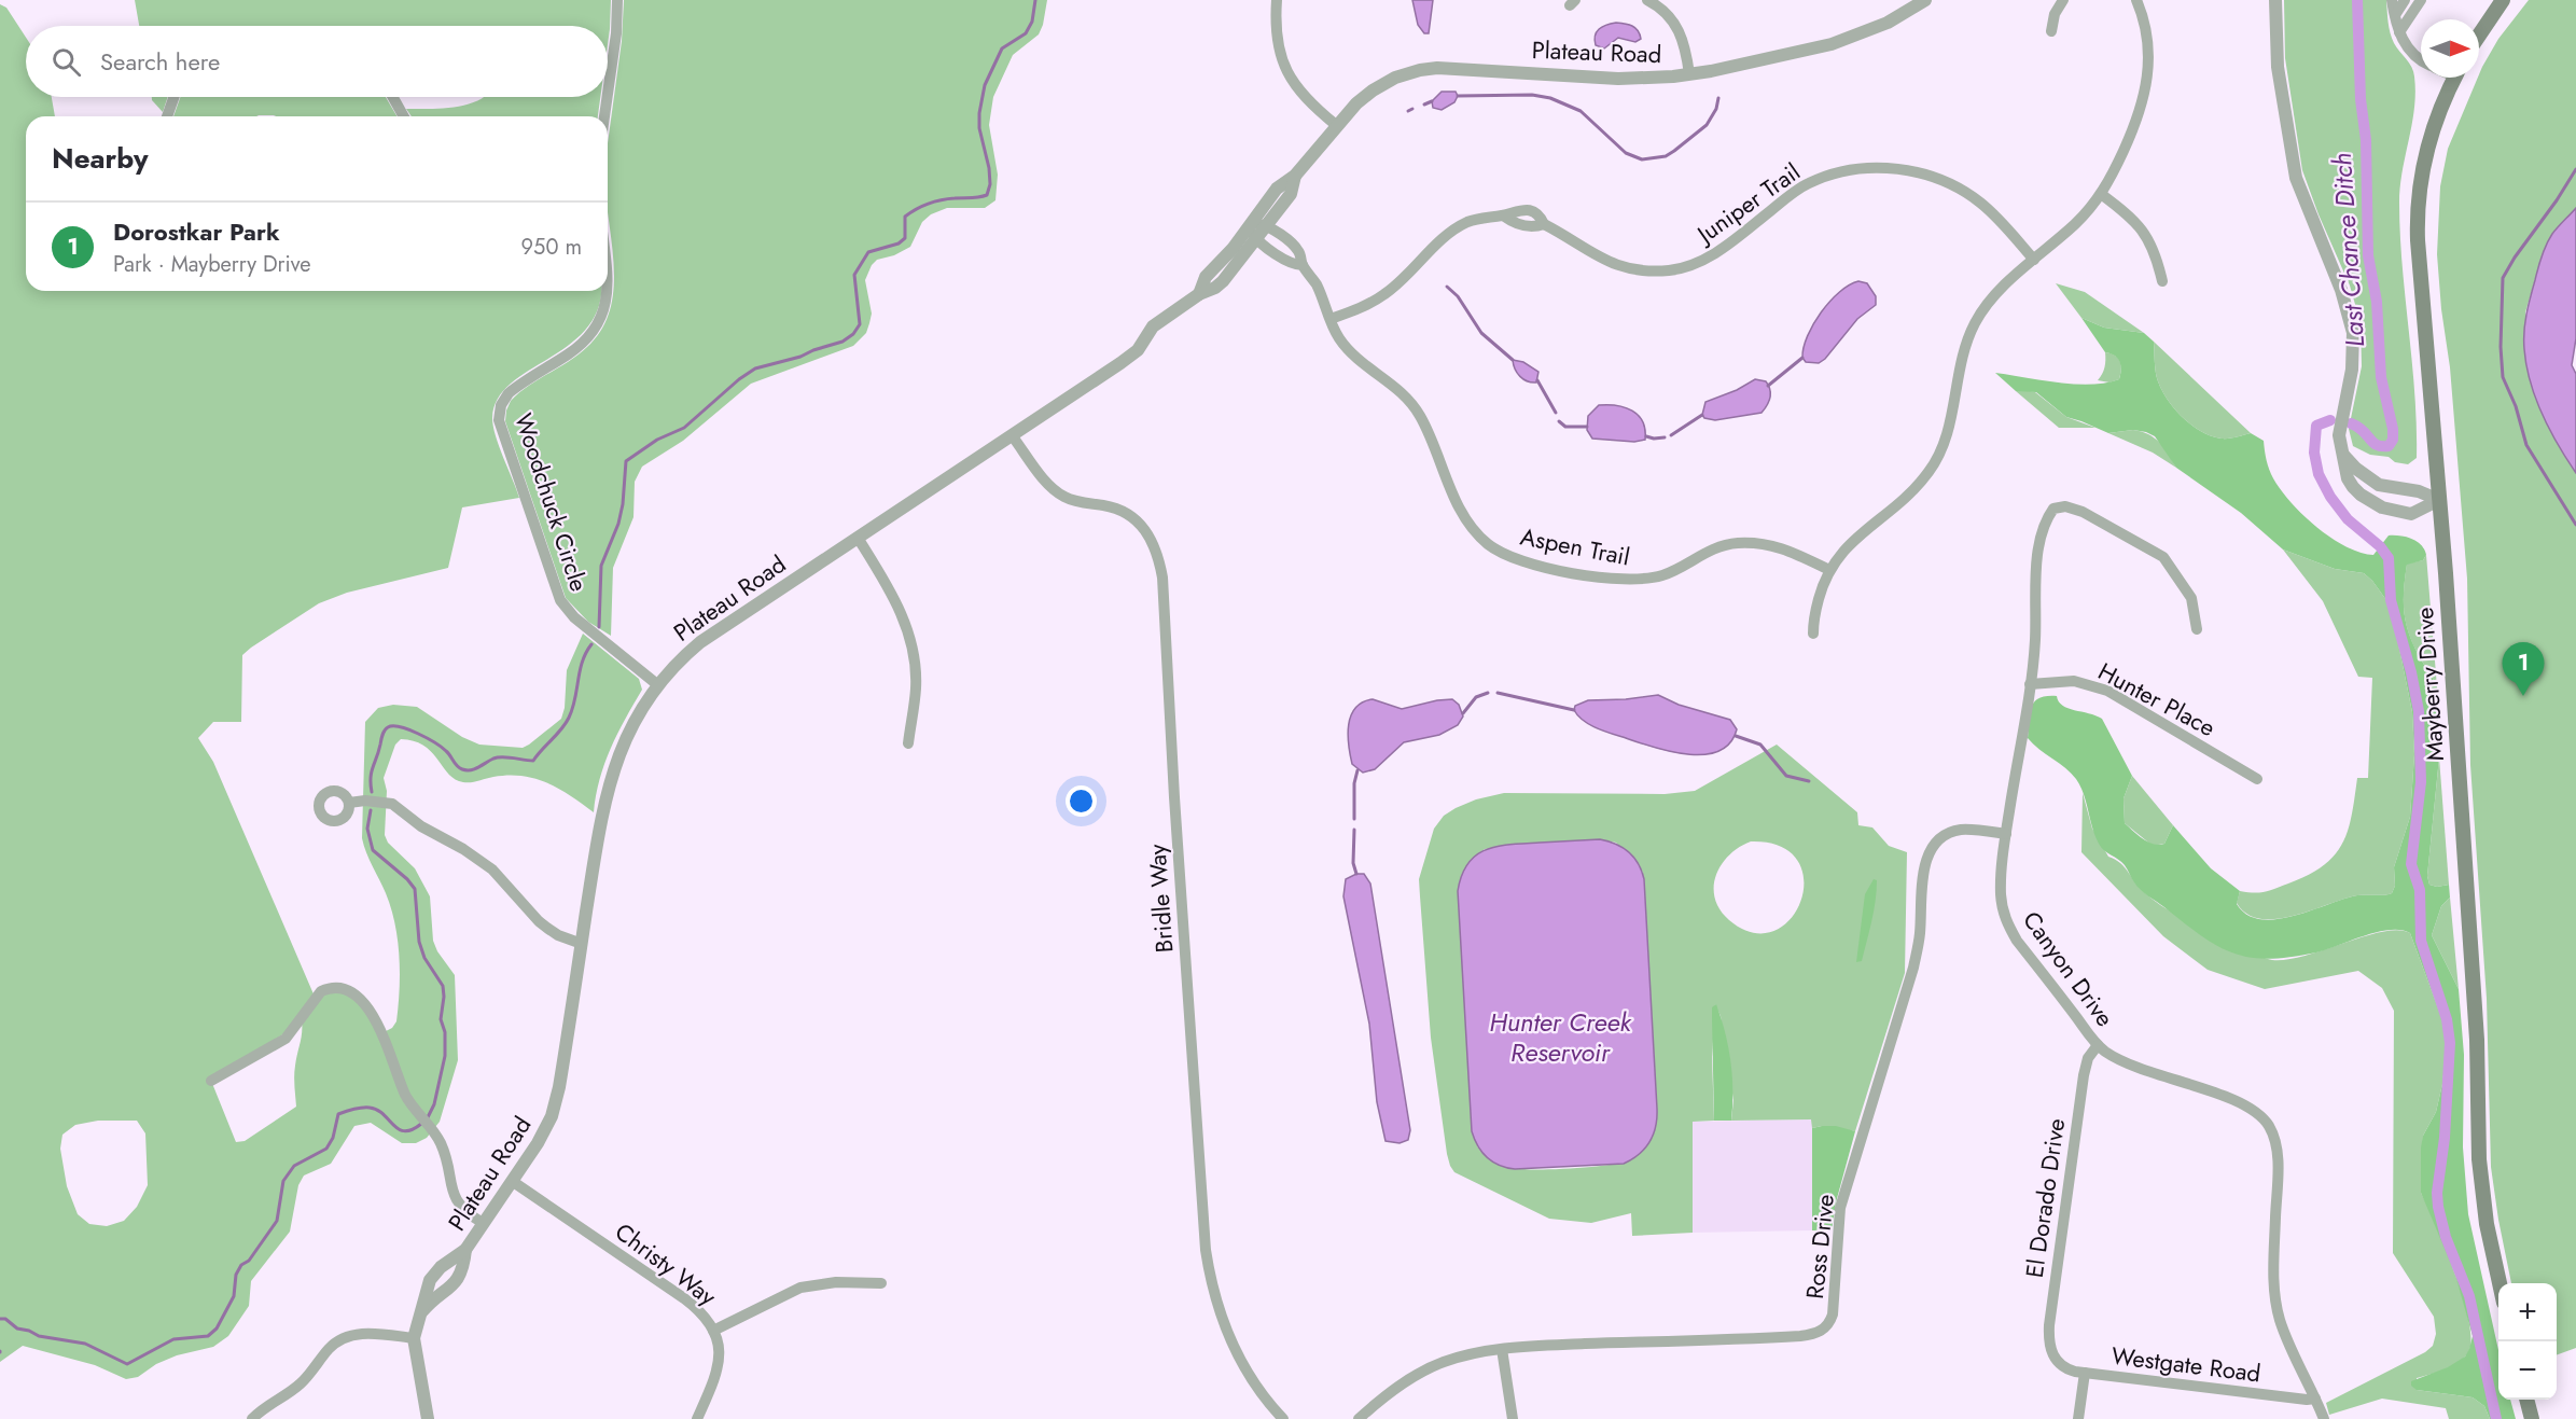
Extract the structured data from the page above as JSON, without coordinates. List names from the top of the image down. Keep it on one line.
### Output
{"streets":{"main road":["Mayberry Drive"],"street":["Plateau Road","Juniper Trail","Woodchuck Circle","Aspen Trail","Hunter Place","Bridle Way","Canyon Drive","El Dorado Drive","Ross Drive","Christy Way","Westgate Road"]},"crossings":[["Plateau Road","Woodchuck Circle"],["Plateau Road","Aspen Trail"],["Plateau Road","Bridle Way"],["Plateau Road","Christy Way"],["Juniper Trail","Aspen Trail"],["Hunter Place","Canyon Drive"],["Canyon Drive","El Dorado Drive"],["Canyon Drive","Ross Drive"],["Canyon Drive","Westgate Road"],["El Dorado Drive","Westgate Road"]],"water":["Last Chance Ditch","Hunter Creek Reservoir"],"north":"right","page":{"search":"Search here","heading":"Nearby","list":[{"mark":"1","name":"Dorostkar Park","note":"Park · Mayberry Drive","value":"950 m"}],"pins":"1","map_buttons":["+","−"]}}
